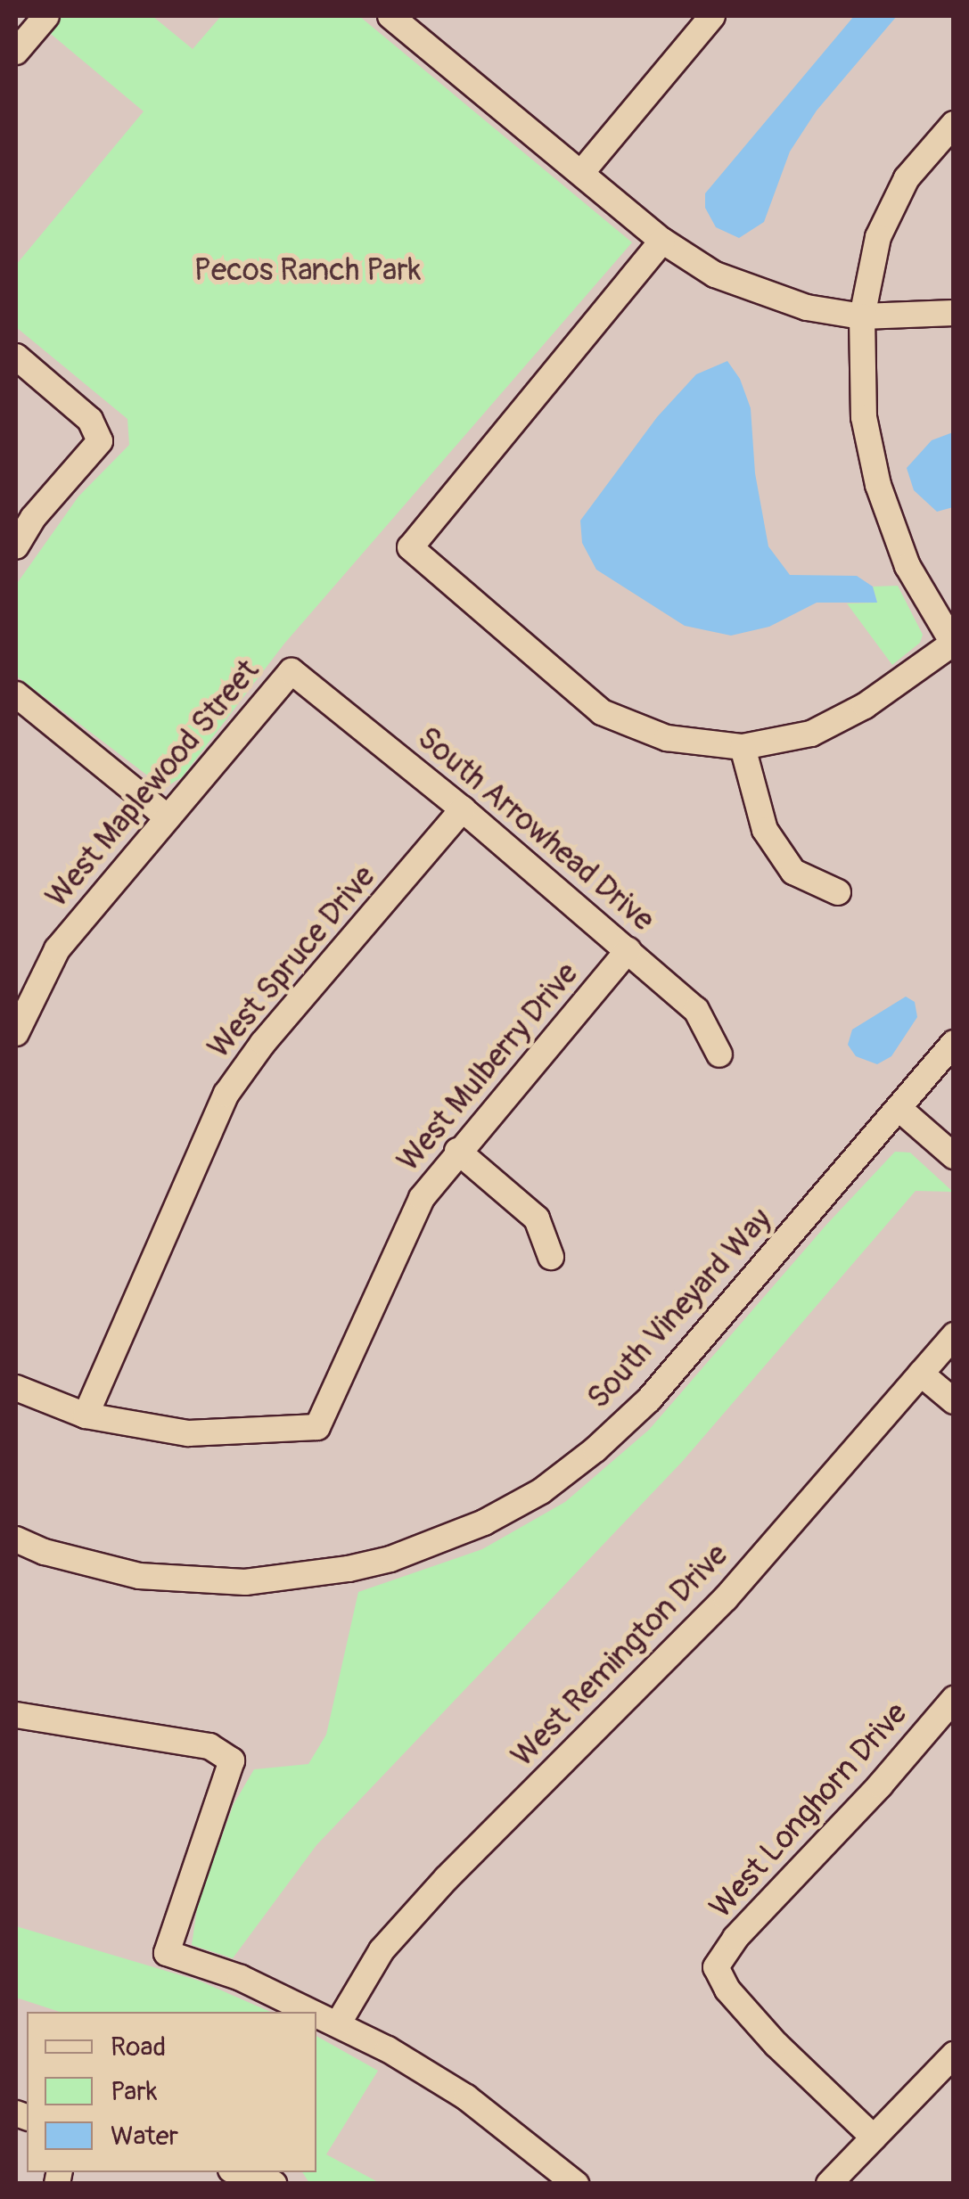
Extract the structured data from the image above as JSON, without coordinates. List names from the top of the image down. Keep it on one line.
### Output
{"streets":{"street":["West Maplewood Street","South Arrowhead Drive","West Spruce Drive","West Mulberry Drive","South Vineyard Way","West Remington Drive","West Longhorn Drive"]},"crossings":[["West Maplewood Street","South Arrowhead Drive"],["South Arrowhead Drive","West Spruce Drive"],["South Arrowhead Drive","West Mulberry Drive"],["West Spruce Drive","West Mulberry Drive"]],"parks":["Pecos Ranch Park"],"legend":["Road","Park","Water"]}
